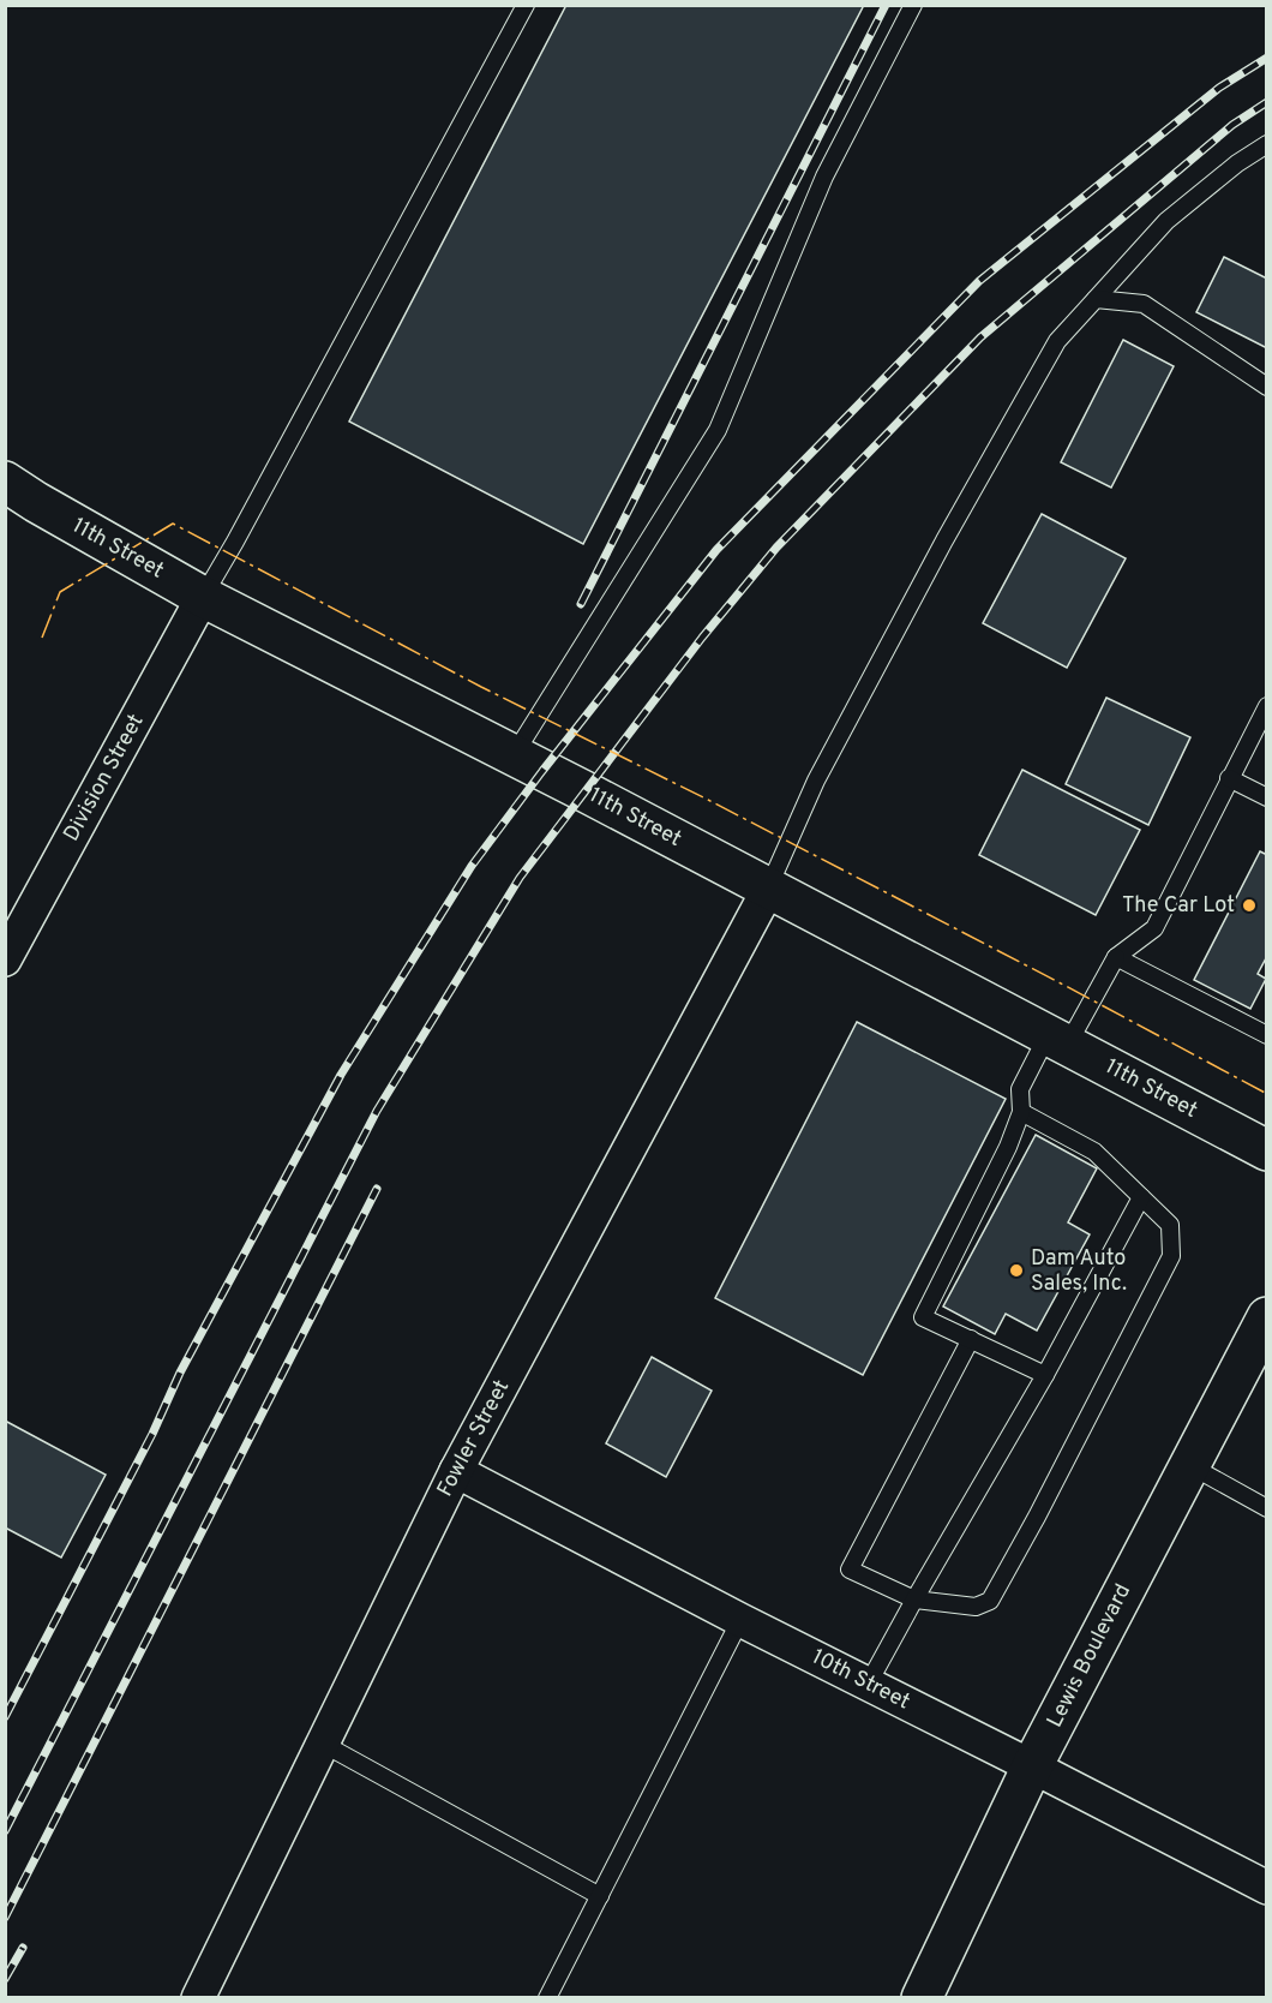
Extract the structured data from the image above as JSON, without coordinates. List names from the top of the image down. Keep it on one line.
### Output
{"streets":{"main road":["11th Street","Lewis Boulevard"],"street":["Division Street","Fowler Street","10th Street"]},"crossings":[["11th Street","Division Street"],["11th Street","Fowler Street"],["Fowler Street","10th Street"],["Lewis Boulevard","10th Street"]],"places":["The Car Lot","Dam Auto Sales, Inc."]}
